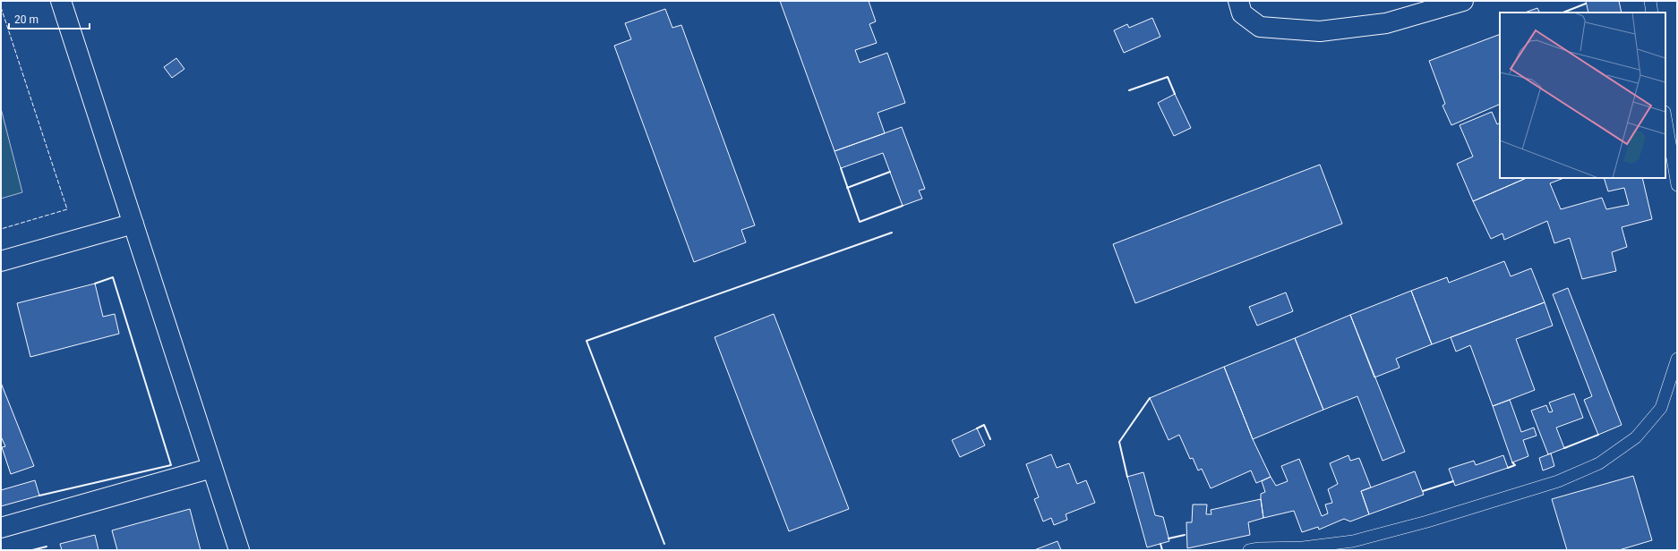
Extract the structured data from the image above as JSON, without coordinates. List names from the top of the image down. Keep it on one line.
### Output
{"scale_bar":"20 m"}
